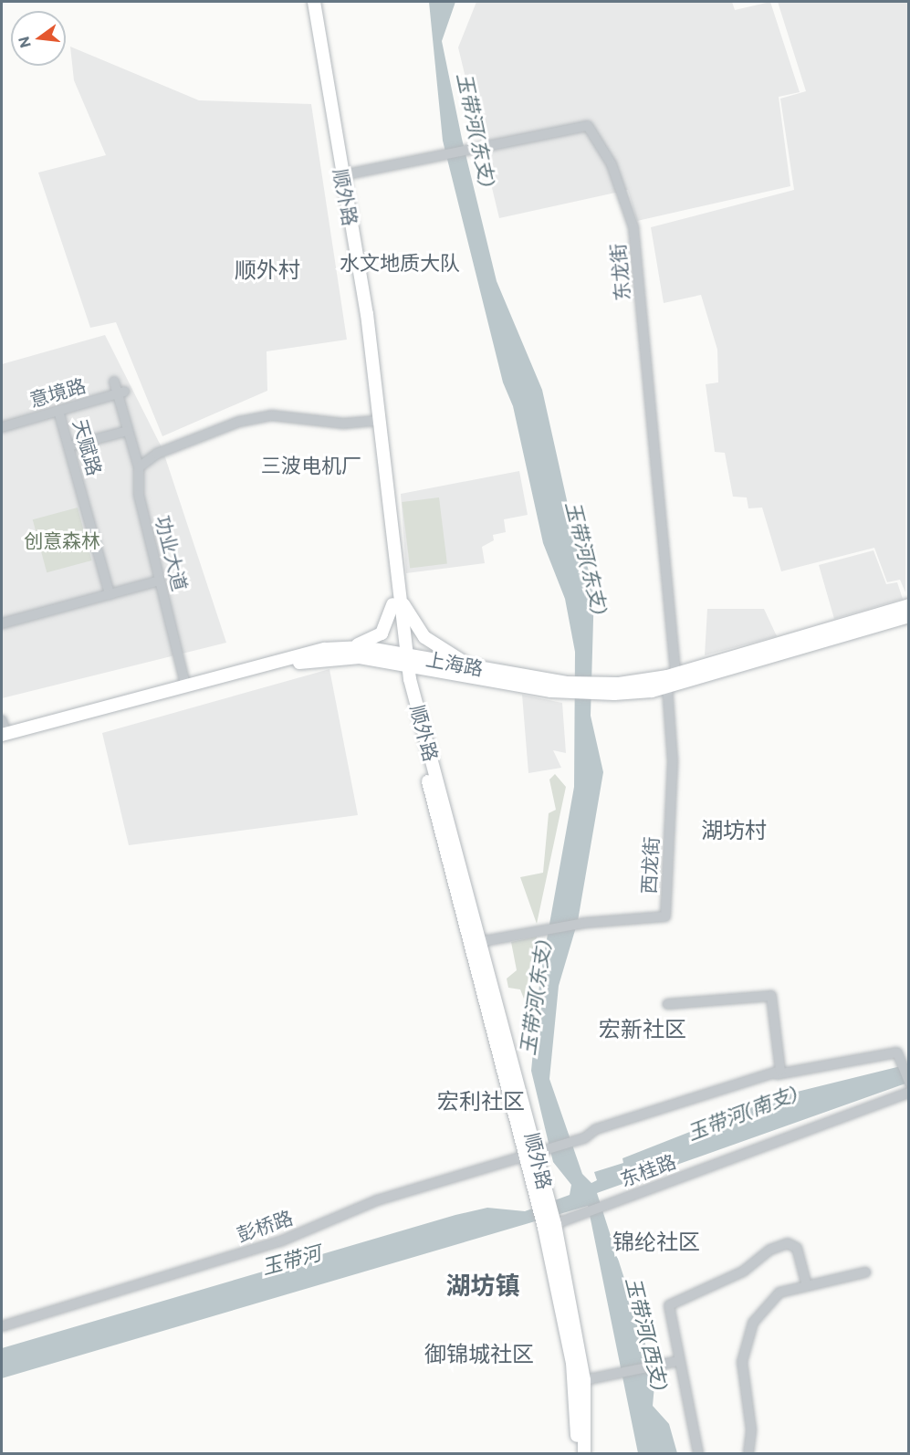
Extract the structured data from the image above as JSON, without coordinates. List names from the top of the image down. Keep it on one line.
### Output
{"streets":{"main road":["顺外路","上海路"],"street":["东龙街","意境路","天赋路","功业大道","西龙街","东桂路","彭桥路"]},"crossings":[["顺外路","东龙街"],["顺外路","上海路"],["顺外路","西龙街"],["顺外路","东桂路"],["顺外路","彭桥路"],["东龙街","上海路"],["意境路","天赋路"],["意境路","功业大道"],["功业大道","上海路"],["上海路","西龙街"]],"districts":["水文地质大队","顺外村","三波电机厂","湖坊村","宏新社区","宏利社区","锦纶社区","湖坊镇","御锦城社区"],"water":["玉带河(东支)","玉带河(南支)","玉带河","玉带河(西支)"],"parks":["创意森林"],"north":"left"}
